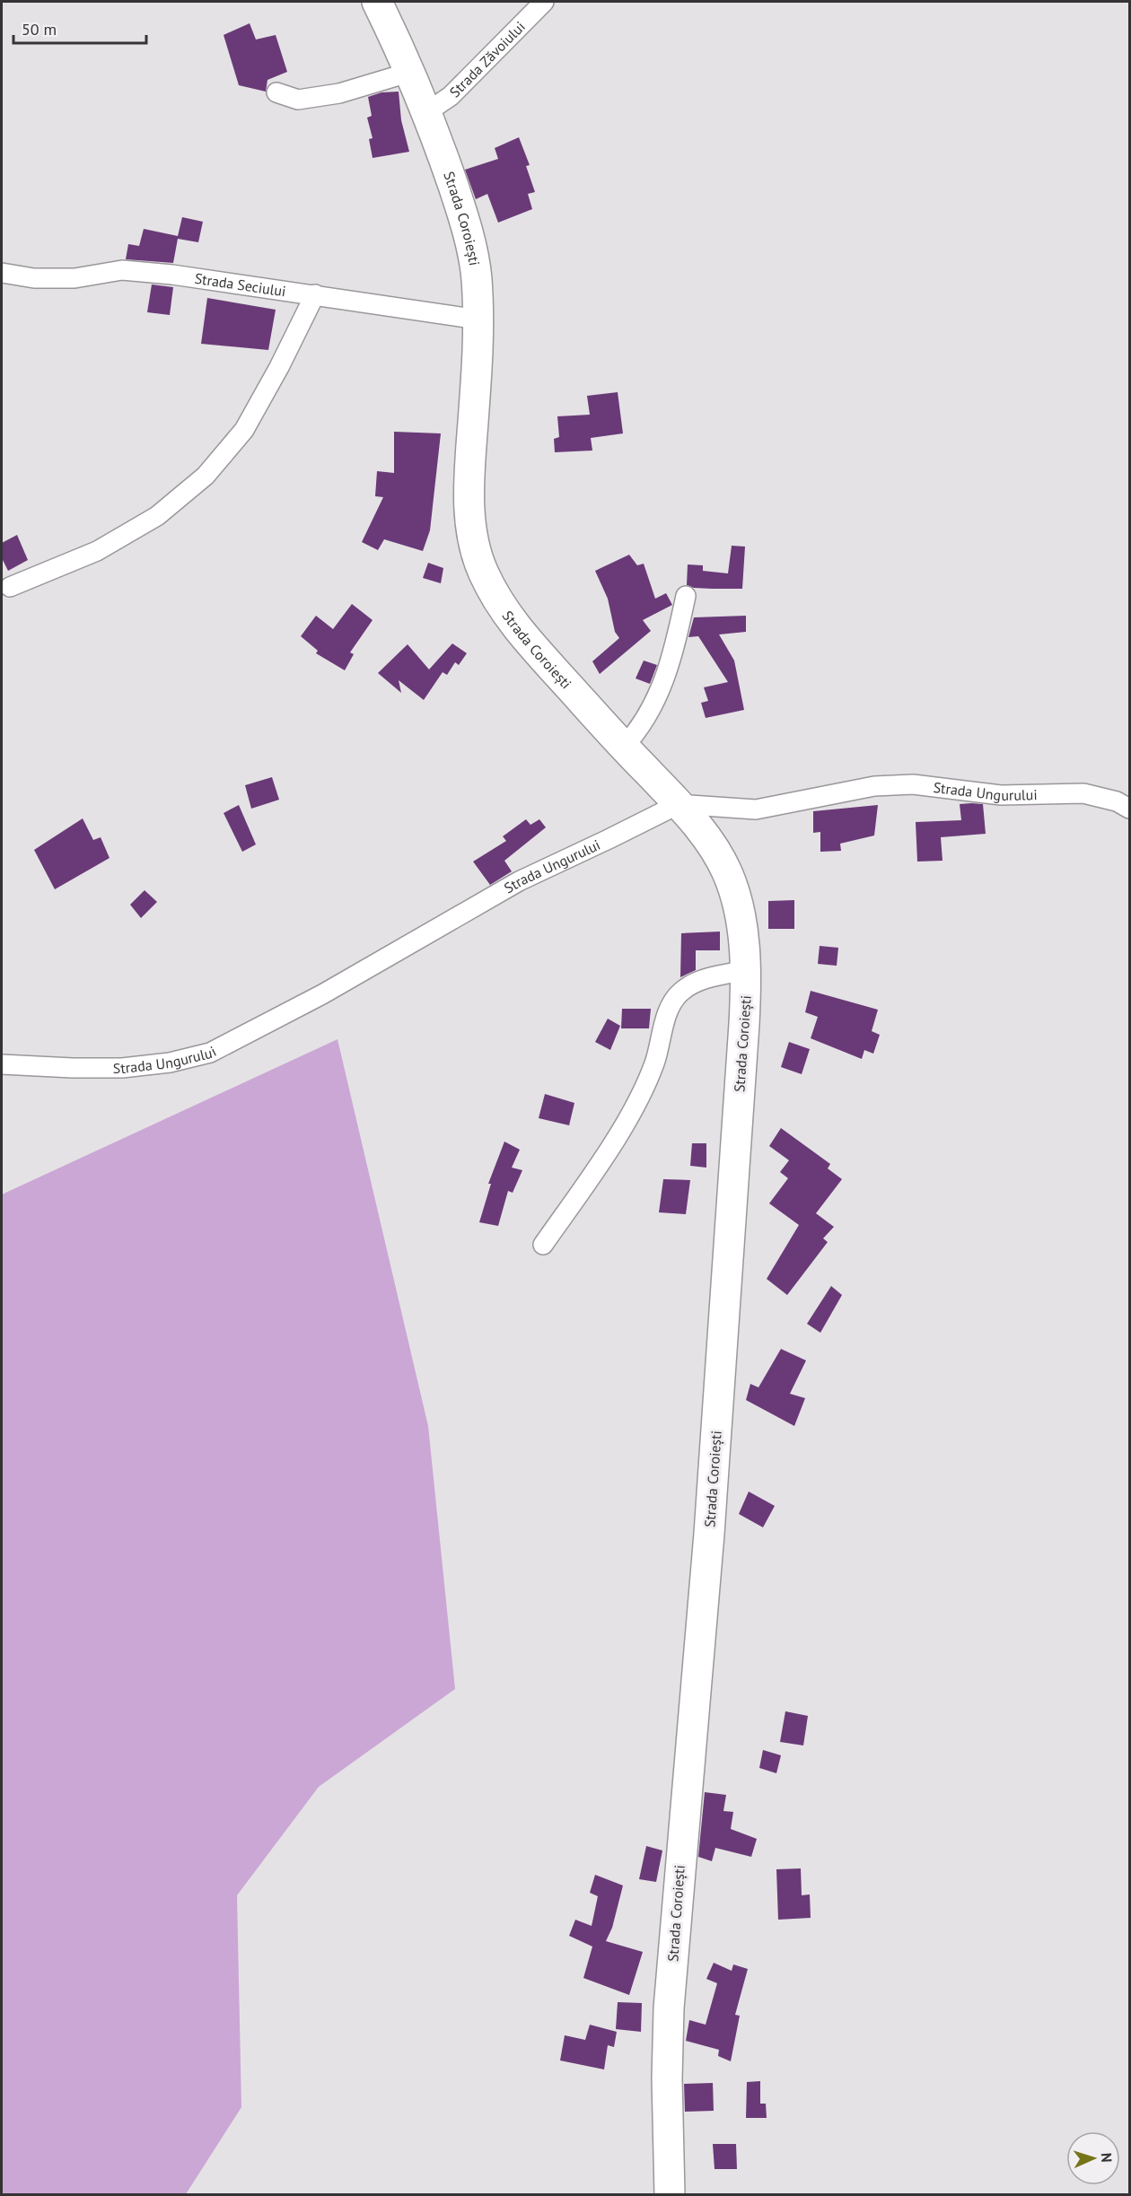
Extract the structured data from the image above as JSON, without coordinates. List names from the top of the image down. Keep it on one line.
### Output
{"streets":{"main road":["Strada Coroiești"],"street":["Strada Zăvoiului","Strada Seciului","Strada Ungurului"]},"crossings":[["Strada Zăvoiului","Strada Coroiești"],["Strada Coroiești","Strada Seciului"],["Strada Coroiești","Strada Ungurului"]],"scale_bar":"50 m","north":"right"}
